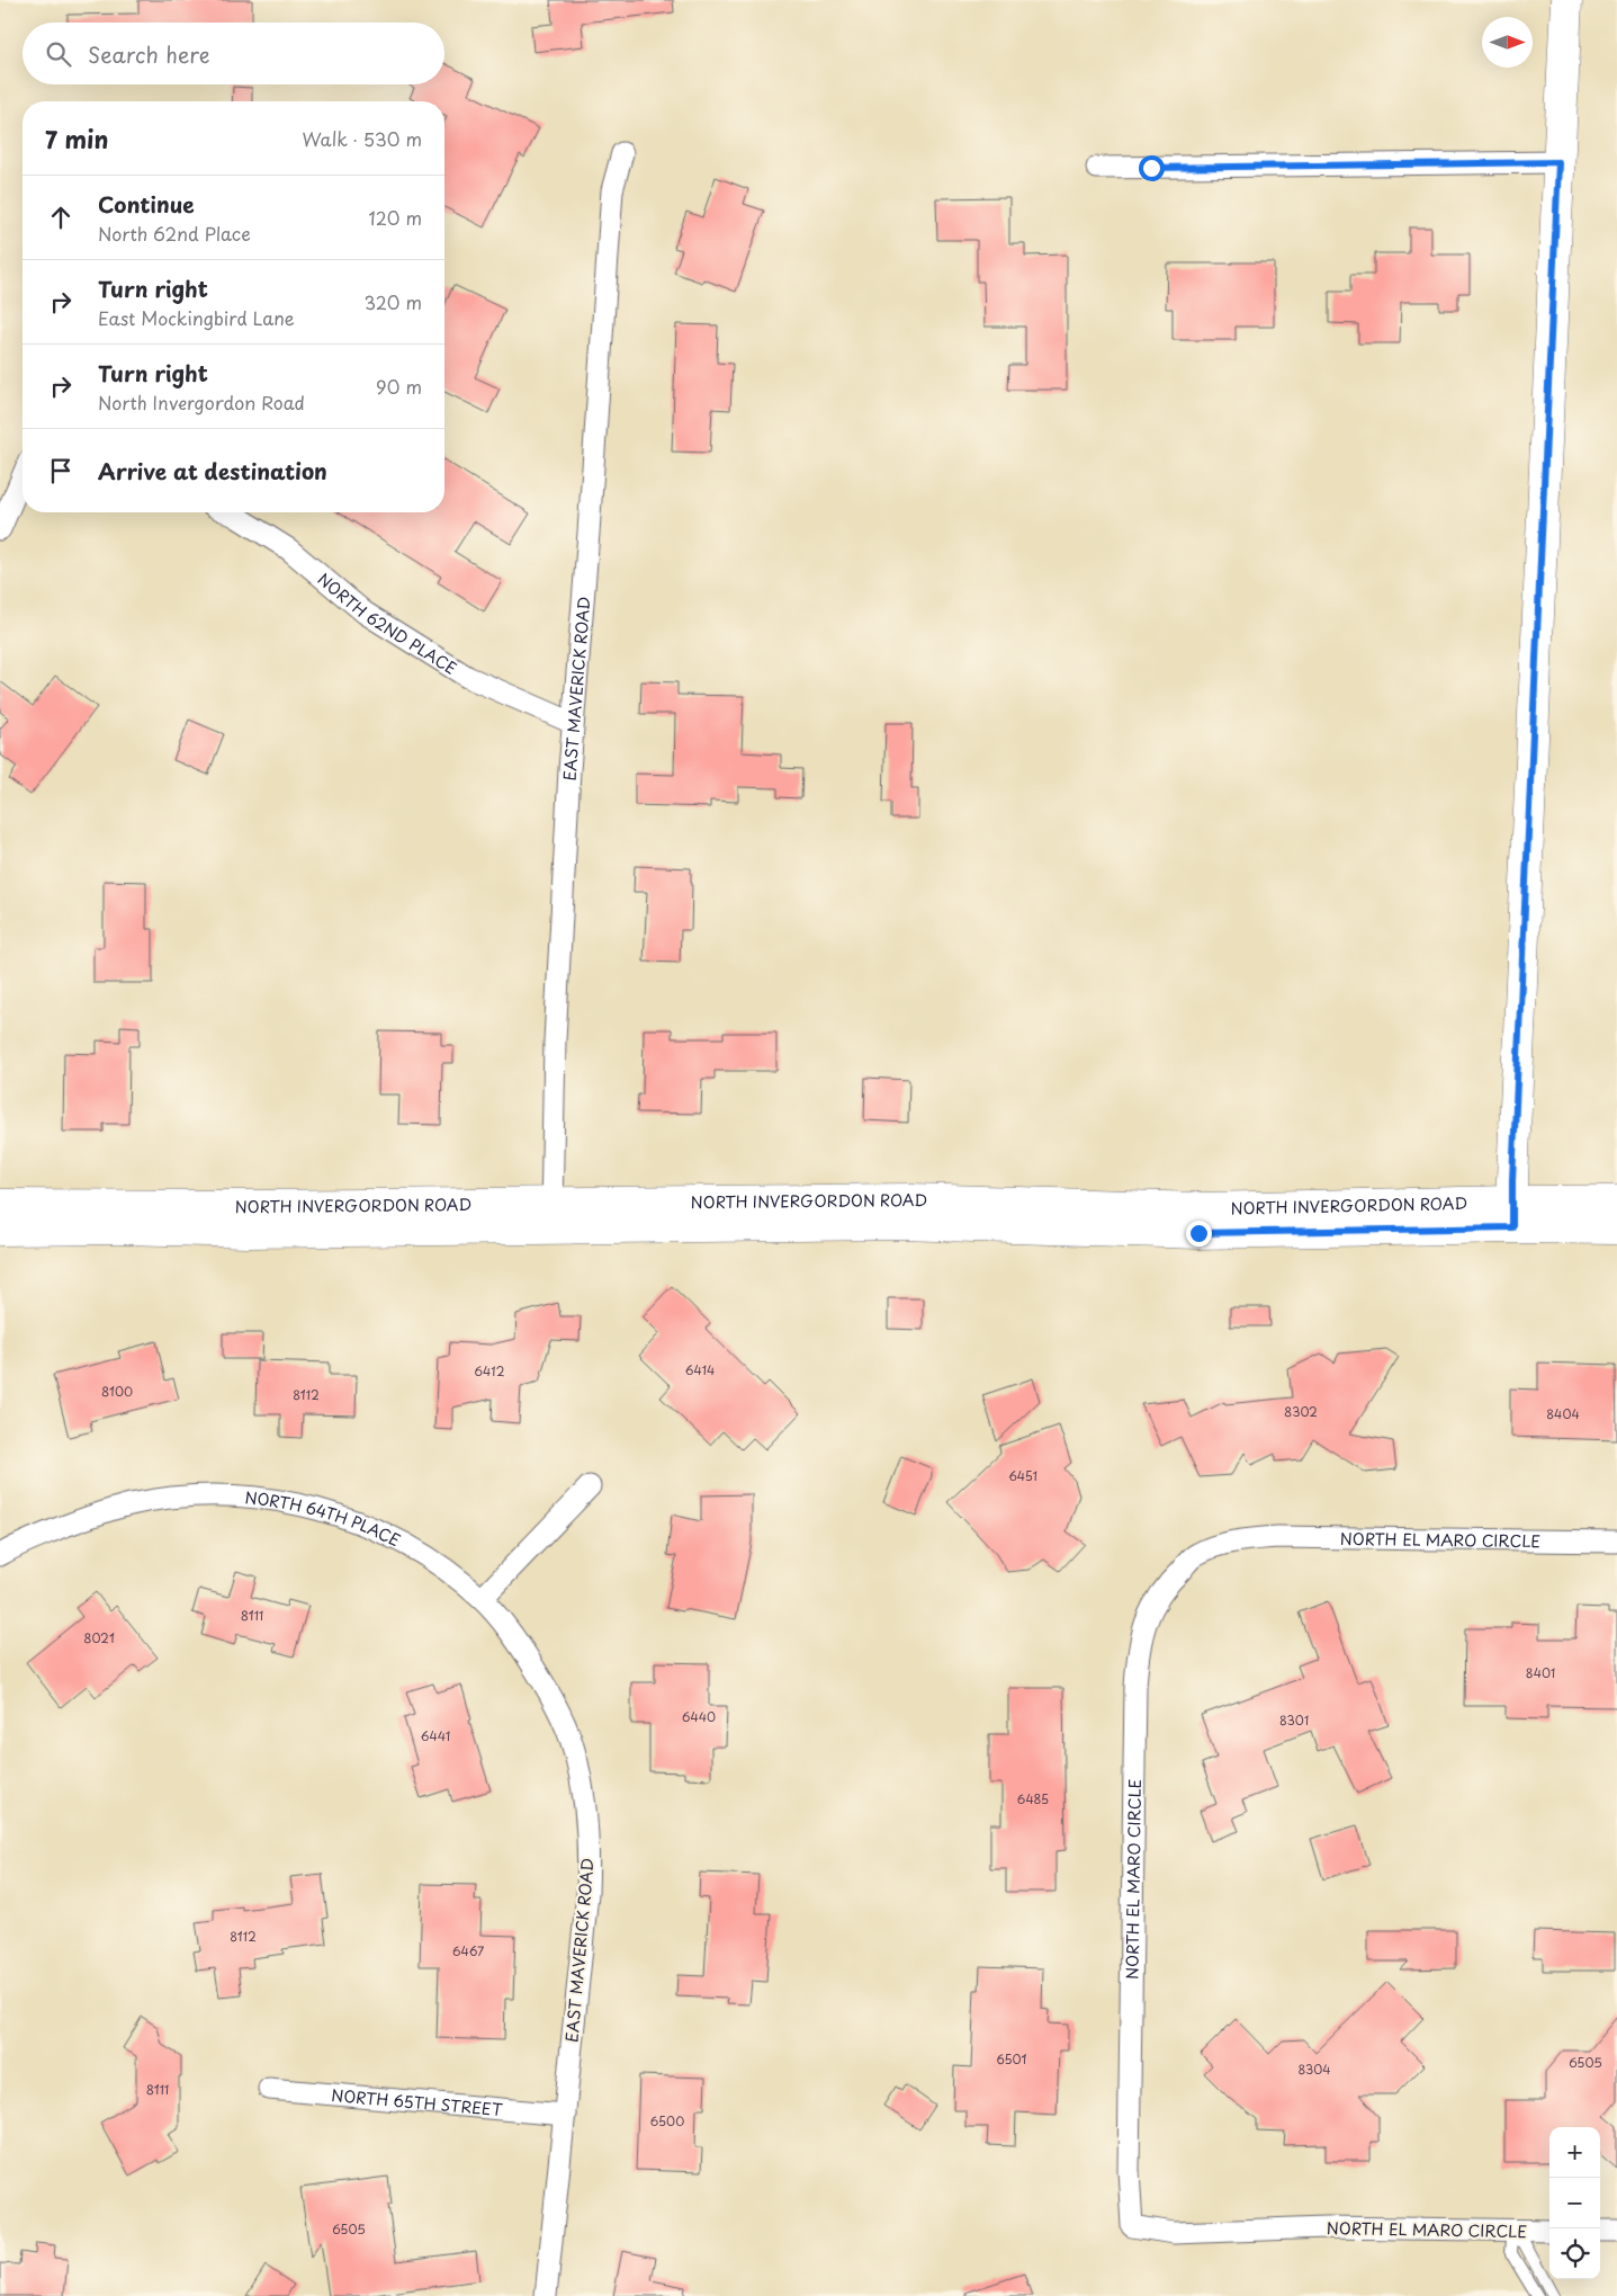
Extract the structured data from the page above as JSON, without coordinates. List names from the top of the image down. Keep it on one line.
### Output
{"streets":{"street":["NORTH 62ND PLACE","EAST MAVERICK ROAD","NORTH INVERGORDON ROAD","NORTH 64TH PLACE","NORTH EL MARO CIRCLE","NORTH 65TH STREET"]},"crossings":[["NORTH 62ND PLACE","EAST MAVERICK ROAD"],["EAST MAVERICK ROAD","NORTH INVERGORDON ROAD"],["EAST MAVERICK ROAD","NORTH 64TH PLACE"],["EAST MAVERICK ROAD","NORTH 65TH STREET"]],"house_numbers":["6414","6412","8100","8112","8302","8404","6451","8111","8021","8401","6440","8301","6441","6485","8112","6467","6501","6505","8304","8111","6500","6505"],"north":"right","page":{"search":"Search here","heading":["7 min","Walk · 530 m"],"list":[["Continue","North 62nd Place","120 m"],["Turn right","East Mockingbird Lane","320 m"],["Turn right","North Invergordon Road","90 m"],"Arrive at destination"],"map_buttons":["+","−"]}}
